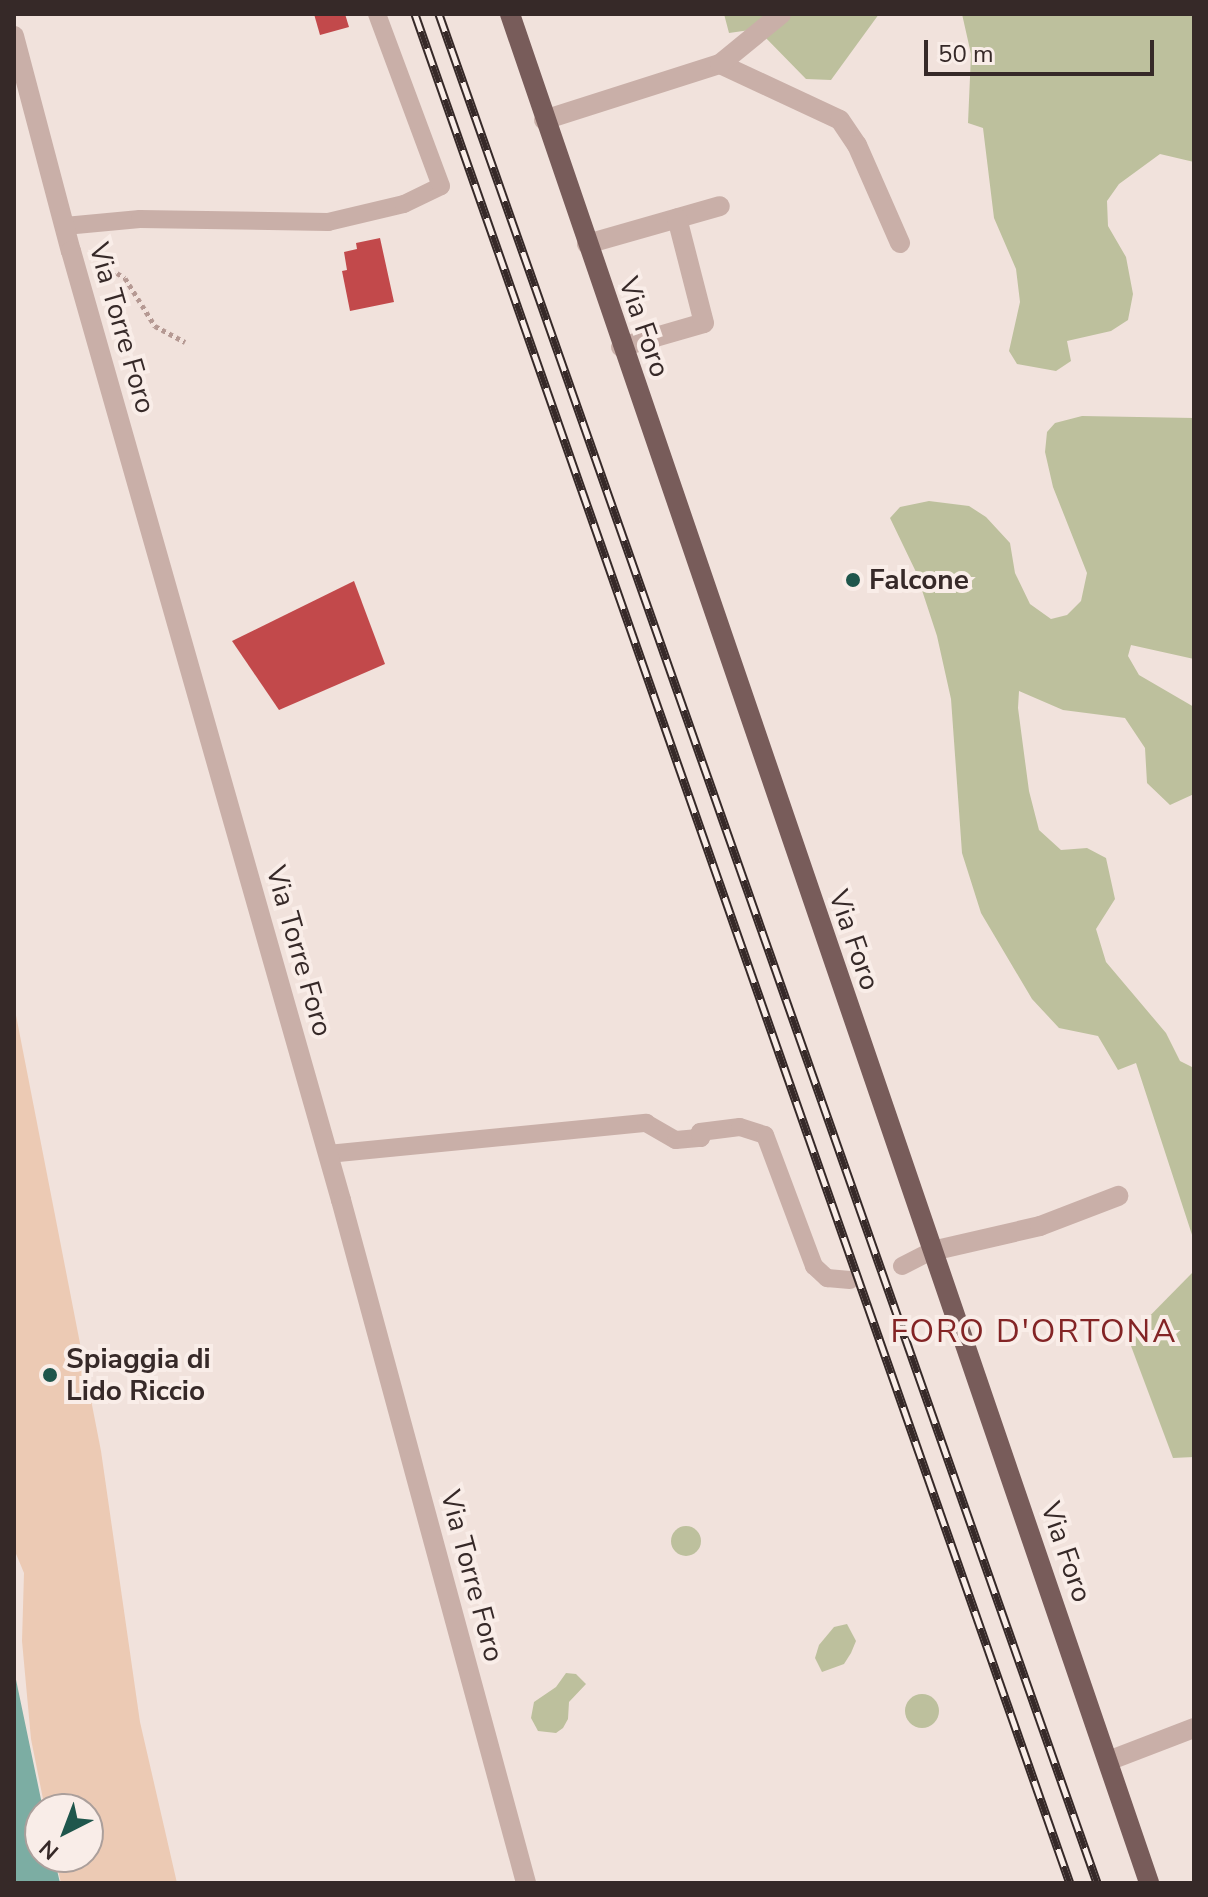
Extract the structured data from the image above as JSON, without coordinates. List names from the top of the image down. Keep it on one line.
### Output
{"streets":{"main road":["Via Foro"],"street":["Via Torre Foro"]},"districts":["FORO D'ORTONA"],"places":["Falcone","Spiaggia di Lido Riccio"],"scale_bar":"50 m","north":"bottom left"}
